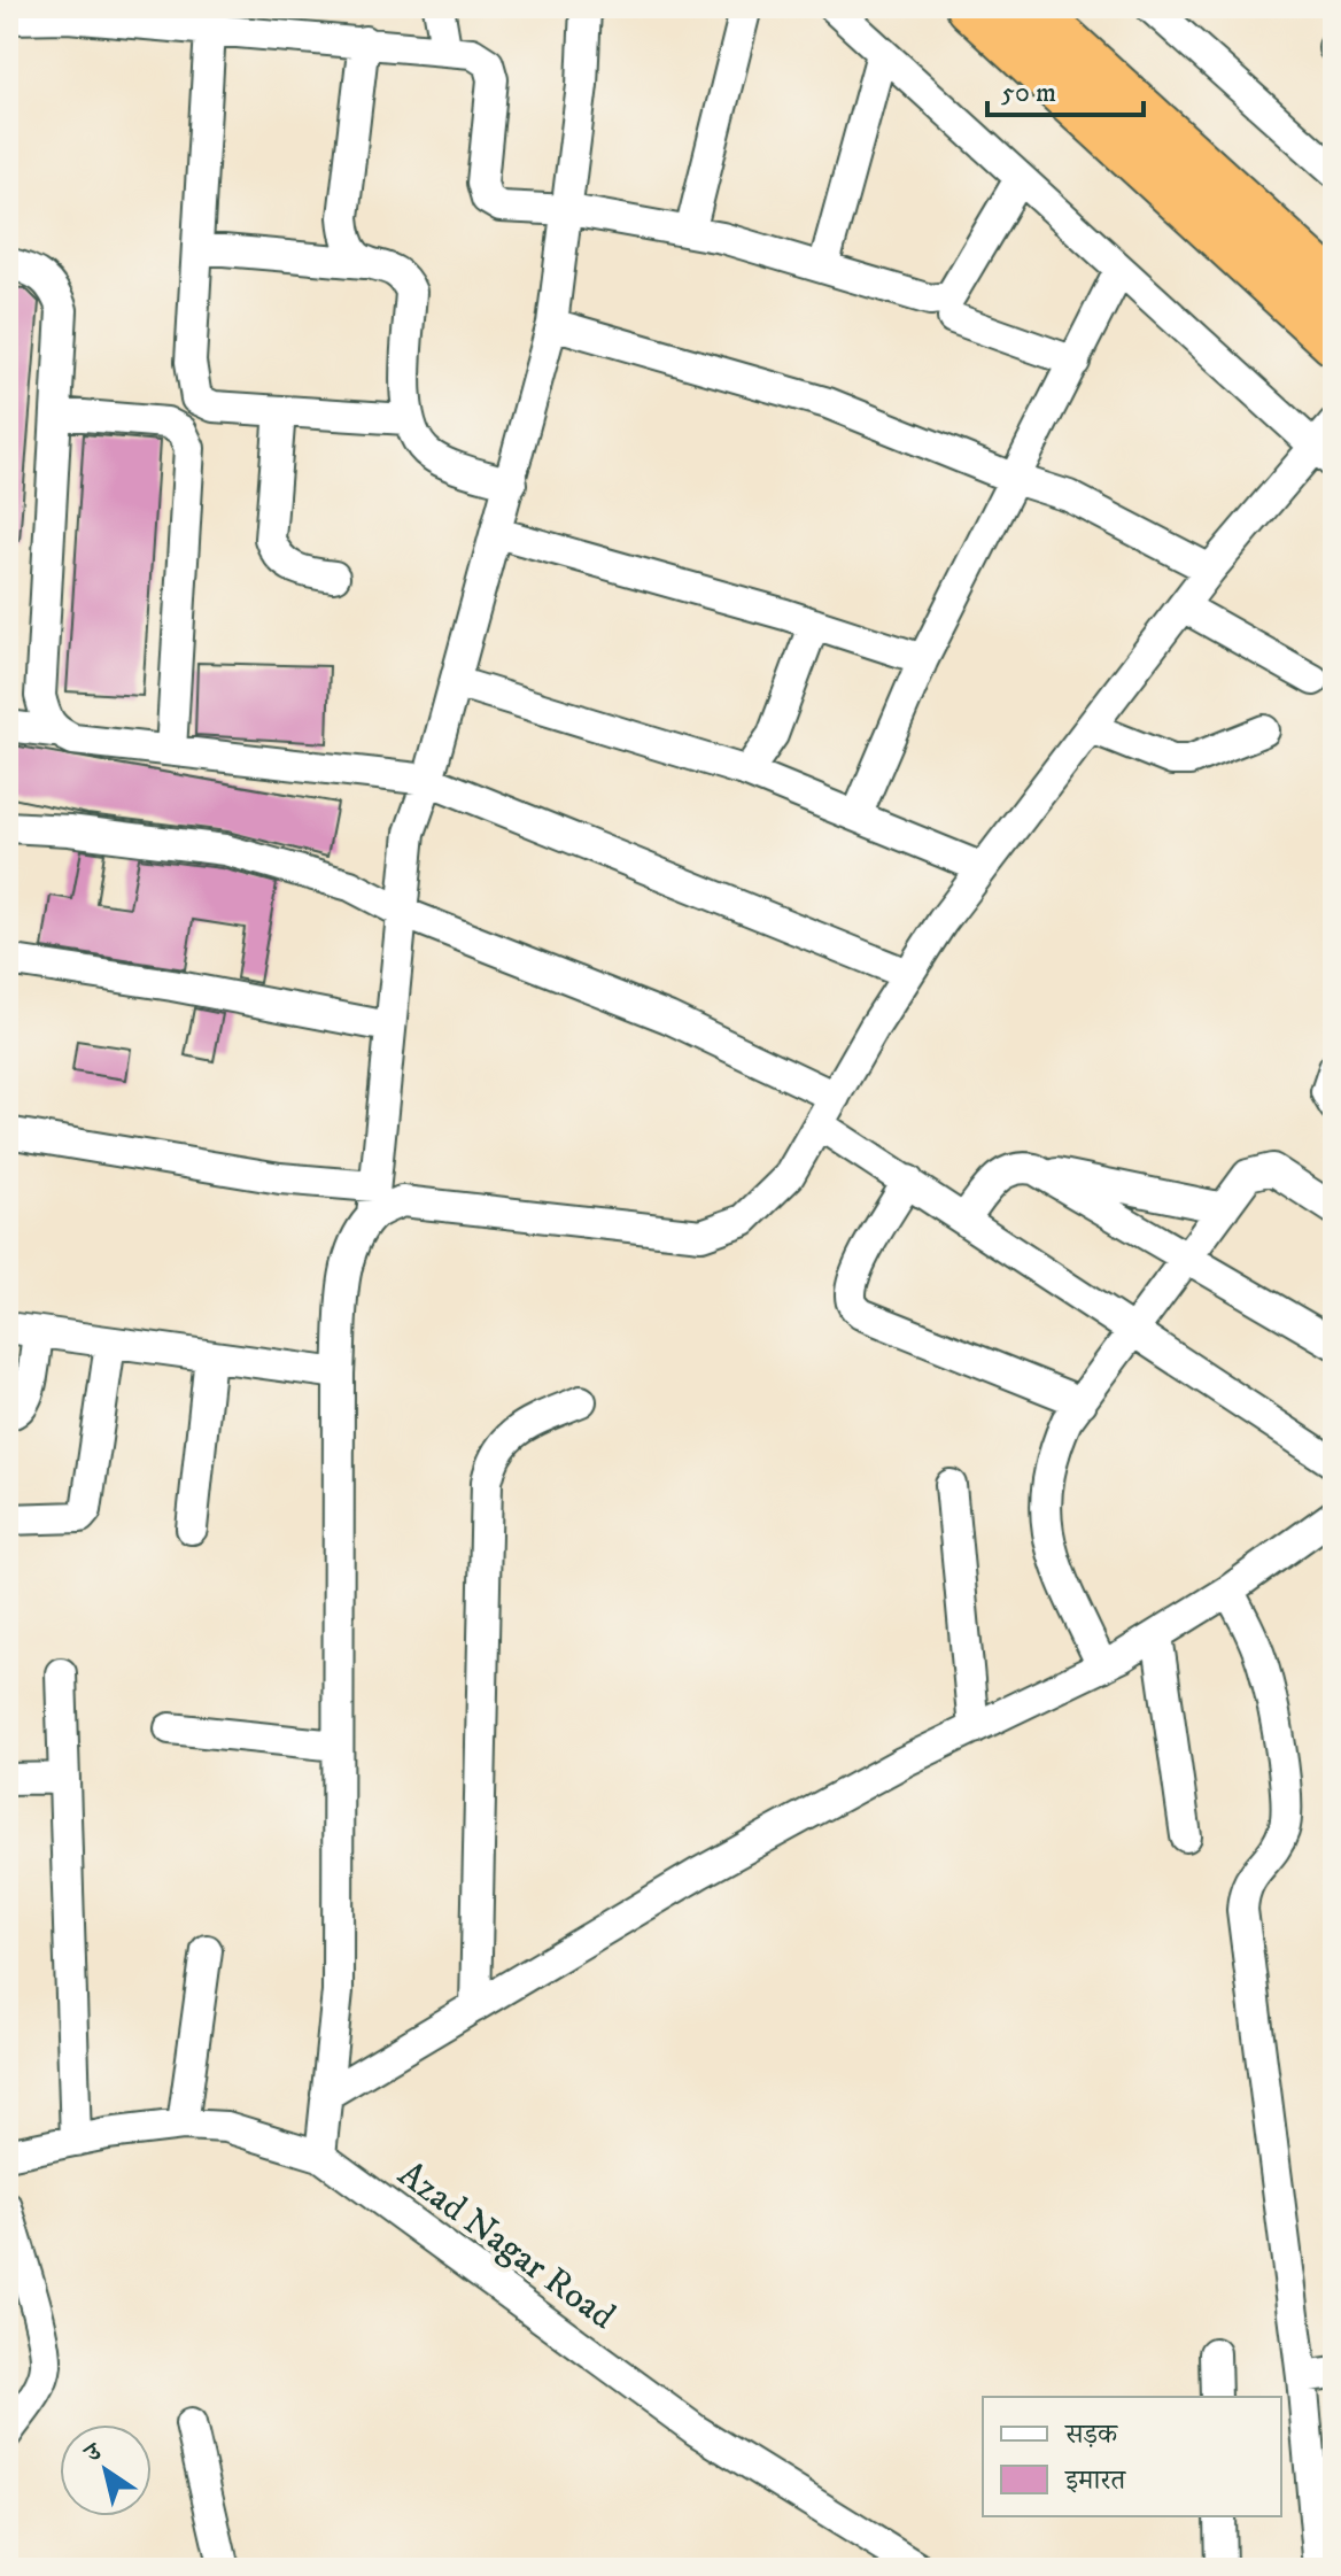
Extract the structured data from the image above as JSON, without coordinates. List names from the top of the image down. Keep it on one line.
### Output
{"streets":{"street":["Azad Nagar Road"]},"legend":["सड़क","इमारत"],"scale_bar":"50 m","north":"top left"}
